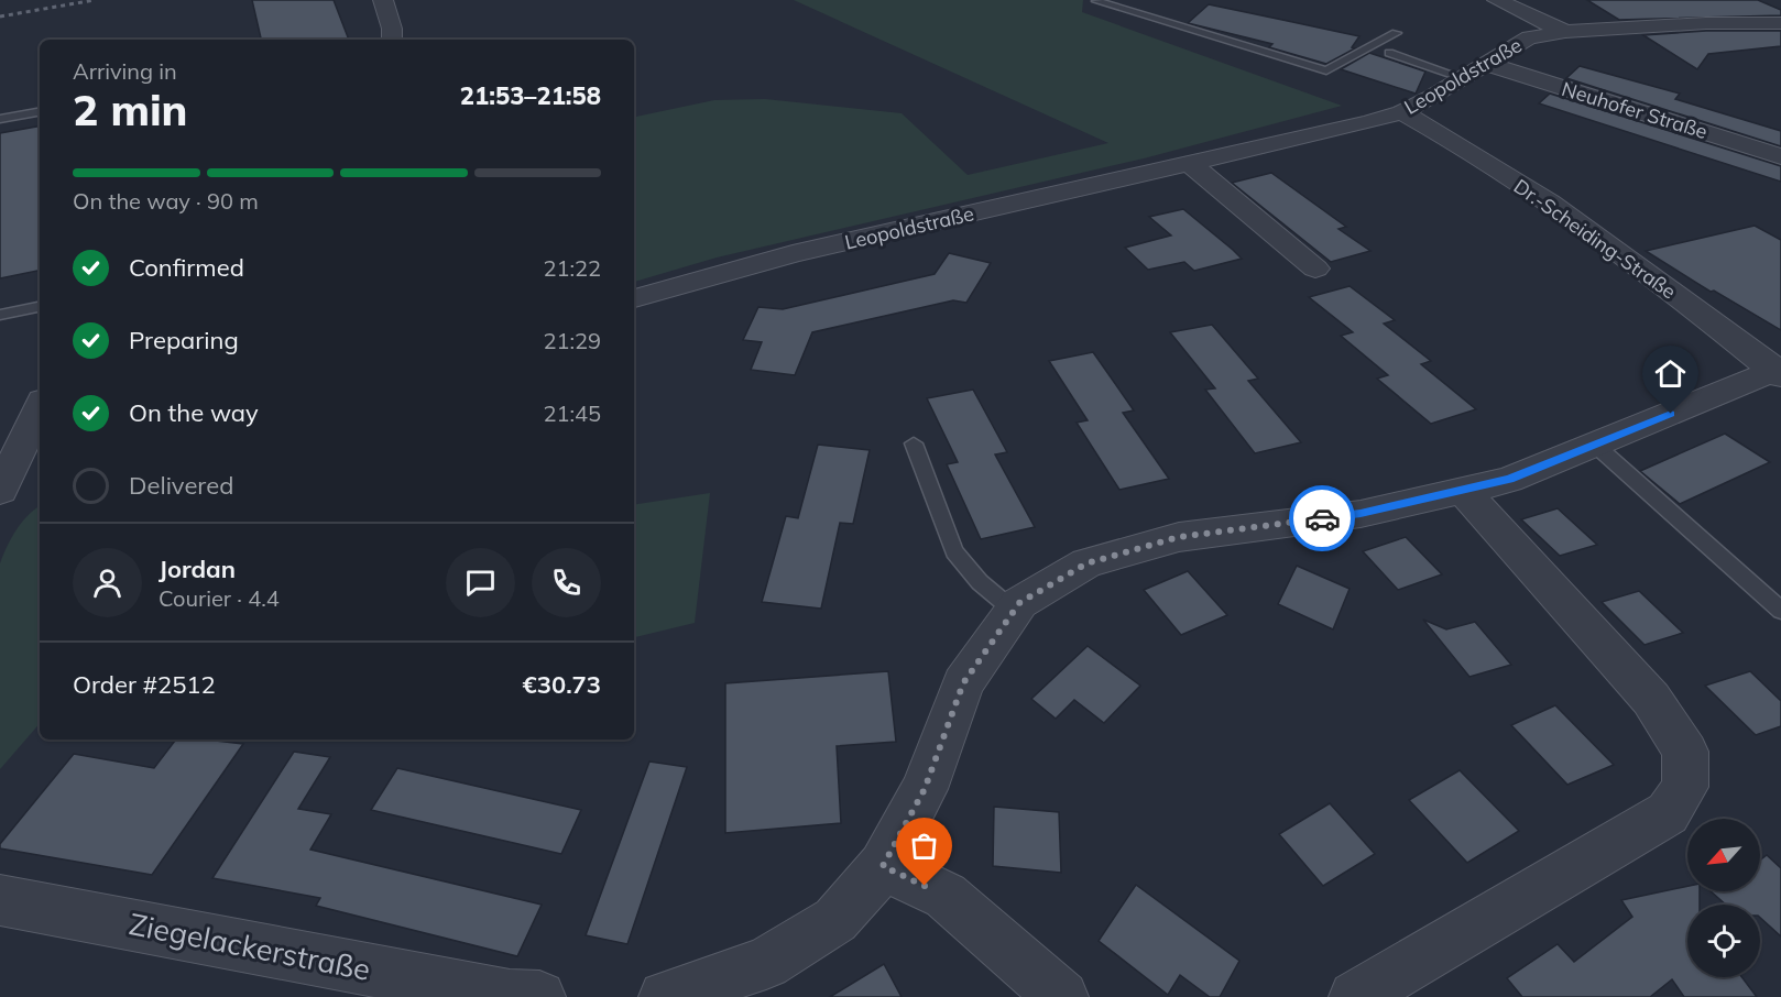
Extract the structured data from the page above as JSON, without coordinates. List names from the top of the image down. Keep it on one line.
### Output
{"streets":{"street":["Leopoldstraße","Neuhofer Straße","Dr.-Scheiding-Straße","Ziegelackerstraße"]},"crossings":[["Leopoldstraße","Neuhofer Straße"],["Leopoldstraße","Dr.-Scheiding-Straße"]],"north":"bottom left","page":{"heading":["2 min","Arriving in","21:53–21:58"],"panel":["Jordan","Courier · 4.4","Order #2512","€30.73"],"bar":"On the way · 90 m","list":[["Confirmed","21:22"],["Preparing","21:29"],["On the way","21:45"],"Delivered"]}}
